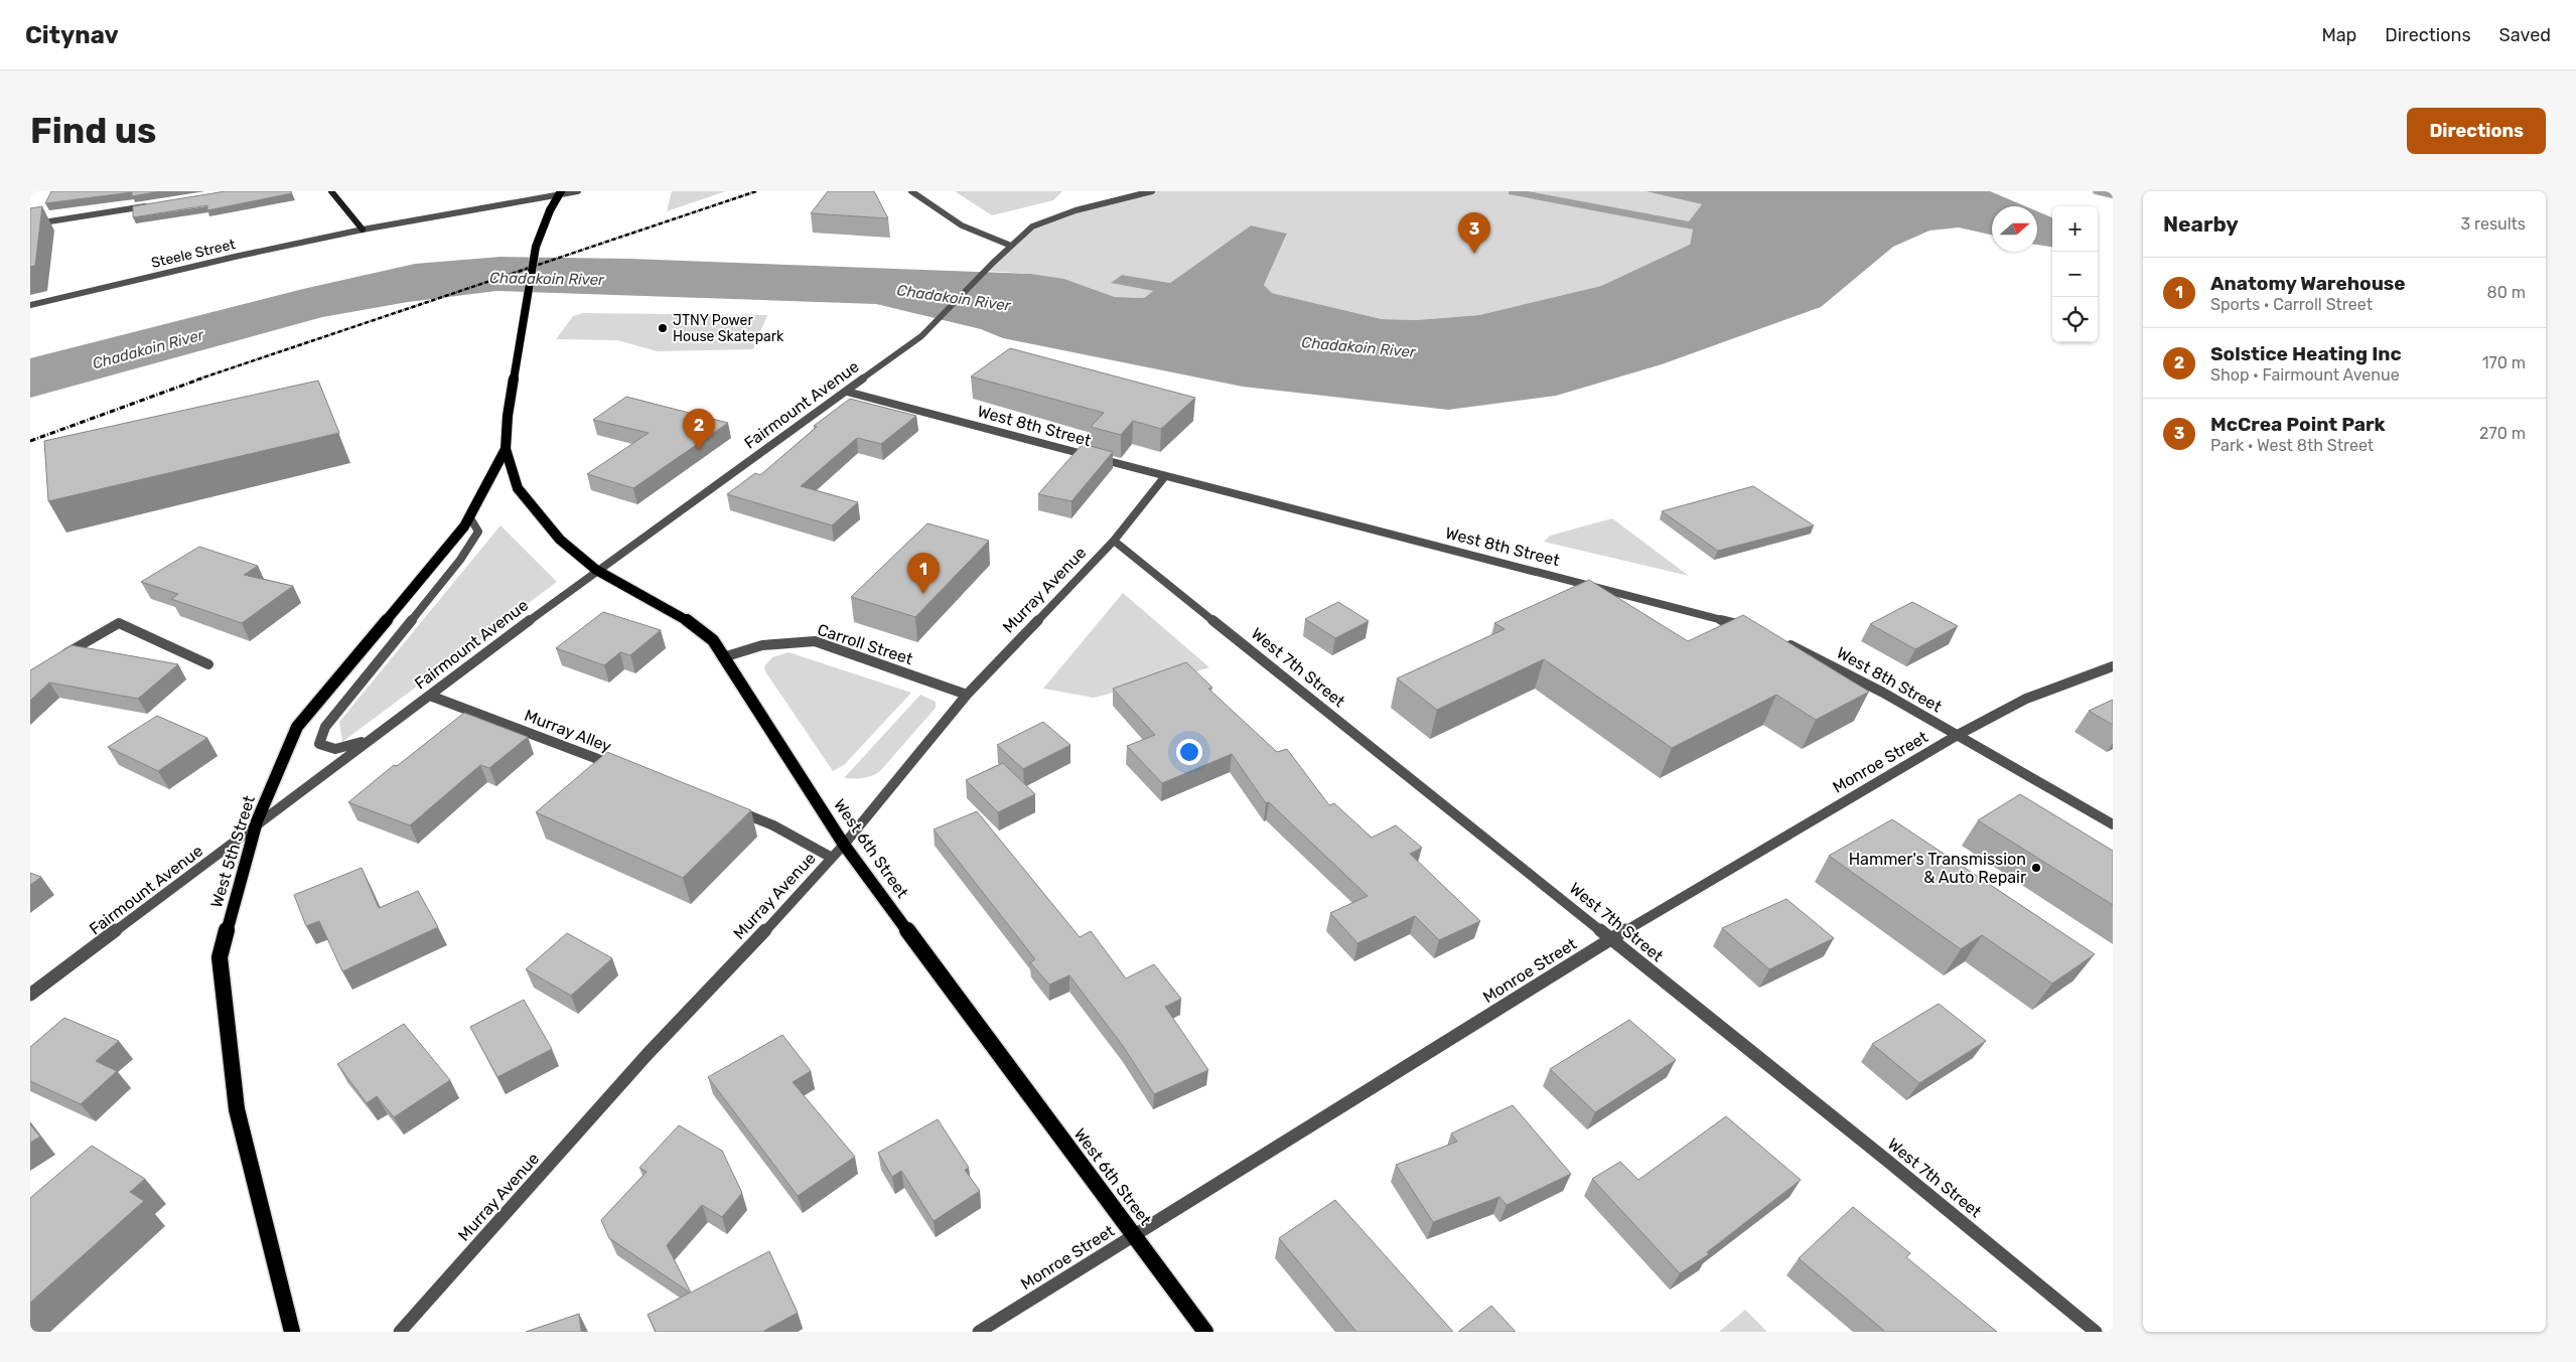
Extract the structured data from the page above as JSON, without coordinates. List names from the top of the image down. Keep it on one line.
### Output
{"streets":{"main road":["West 6th Street","West 5th Street"],"street":["Steele Street","Fairmount Avenue","West 8th Street","Murray Avenue","Carroll Street","West 7th Street","Murray Alley","Monroe Street"]},"crossings":[["Steele Street","West 6th Street"],["Fairmount Avenue","West 8th Street"],["Fairmount Avenue","Murray Alley"],["Fairmount Avenue","West 6th Street"],["Fairmount Avenue","West 5th Street"],["West 8th Street","Murray Avenue"],["West 8th Street","Monroe Street"],["Murray Avenue","Carroll Street"],["Murray Avenue","West 7th Street"],["Murray Avenue","West 6th Street"],["Carroll Street","West 6th Street"],["West 7th Street","Monroe Street"],["Monroe Street","West 6th Street"],["West 6th Street","West 5th Street"]],"water":["Chadakoin River"],"places":["JTNY Power House Skatepark","Hammer's Transmission & Auto Repair"],"north":"right","page":{"header":"Citynav","nav":["Map","Directions","Saved"],"buttons":"Directions","title":"Find us","heading":["Nearby","3 results"],"map_buttons":["+","−"],"pins":["3","2","1"],"list":[{"mark":"1","name":"Anatomy Warehouse","note":"Sports · Carroll Street","value":"80 m"},{"mark":"2","name":"Solstice Heating Inc","note":"Shop · Fairmount Avenue","value":"170 m"},{"mark":"3","name":"McCrea Point Park","note":"Park · West 8th Street","value":"270 m"}]}}
